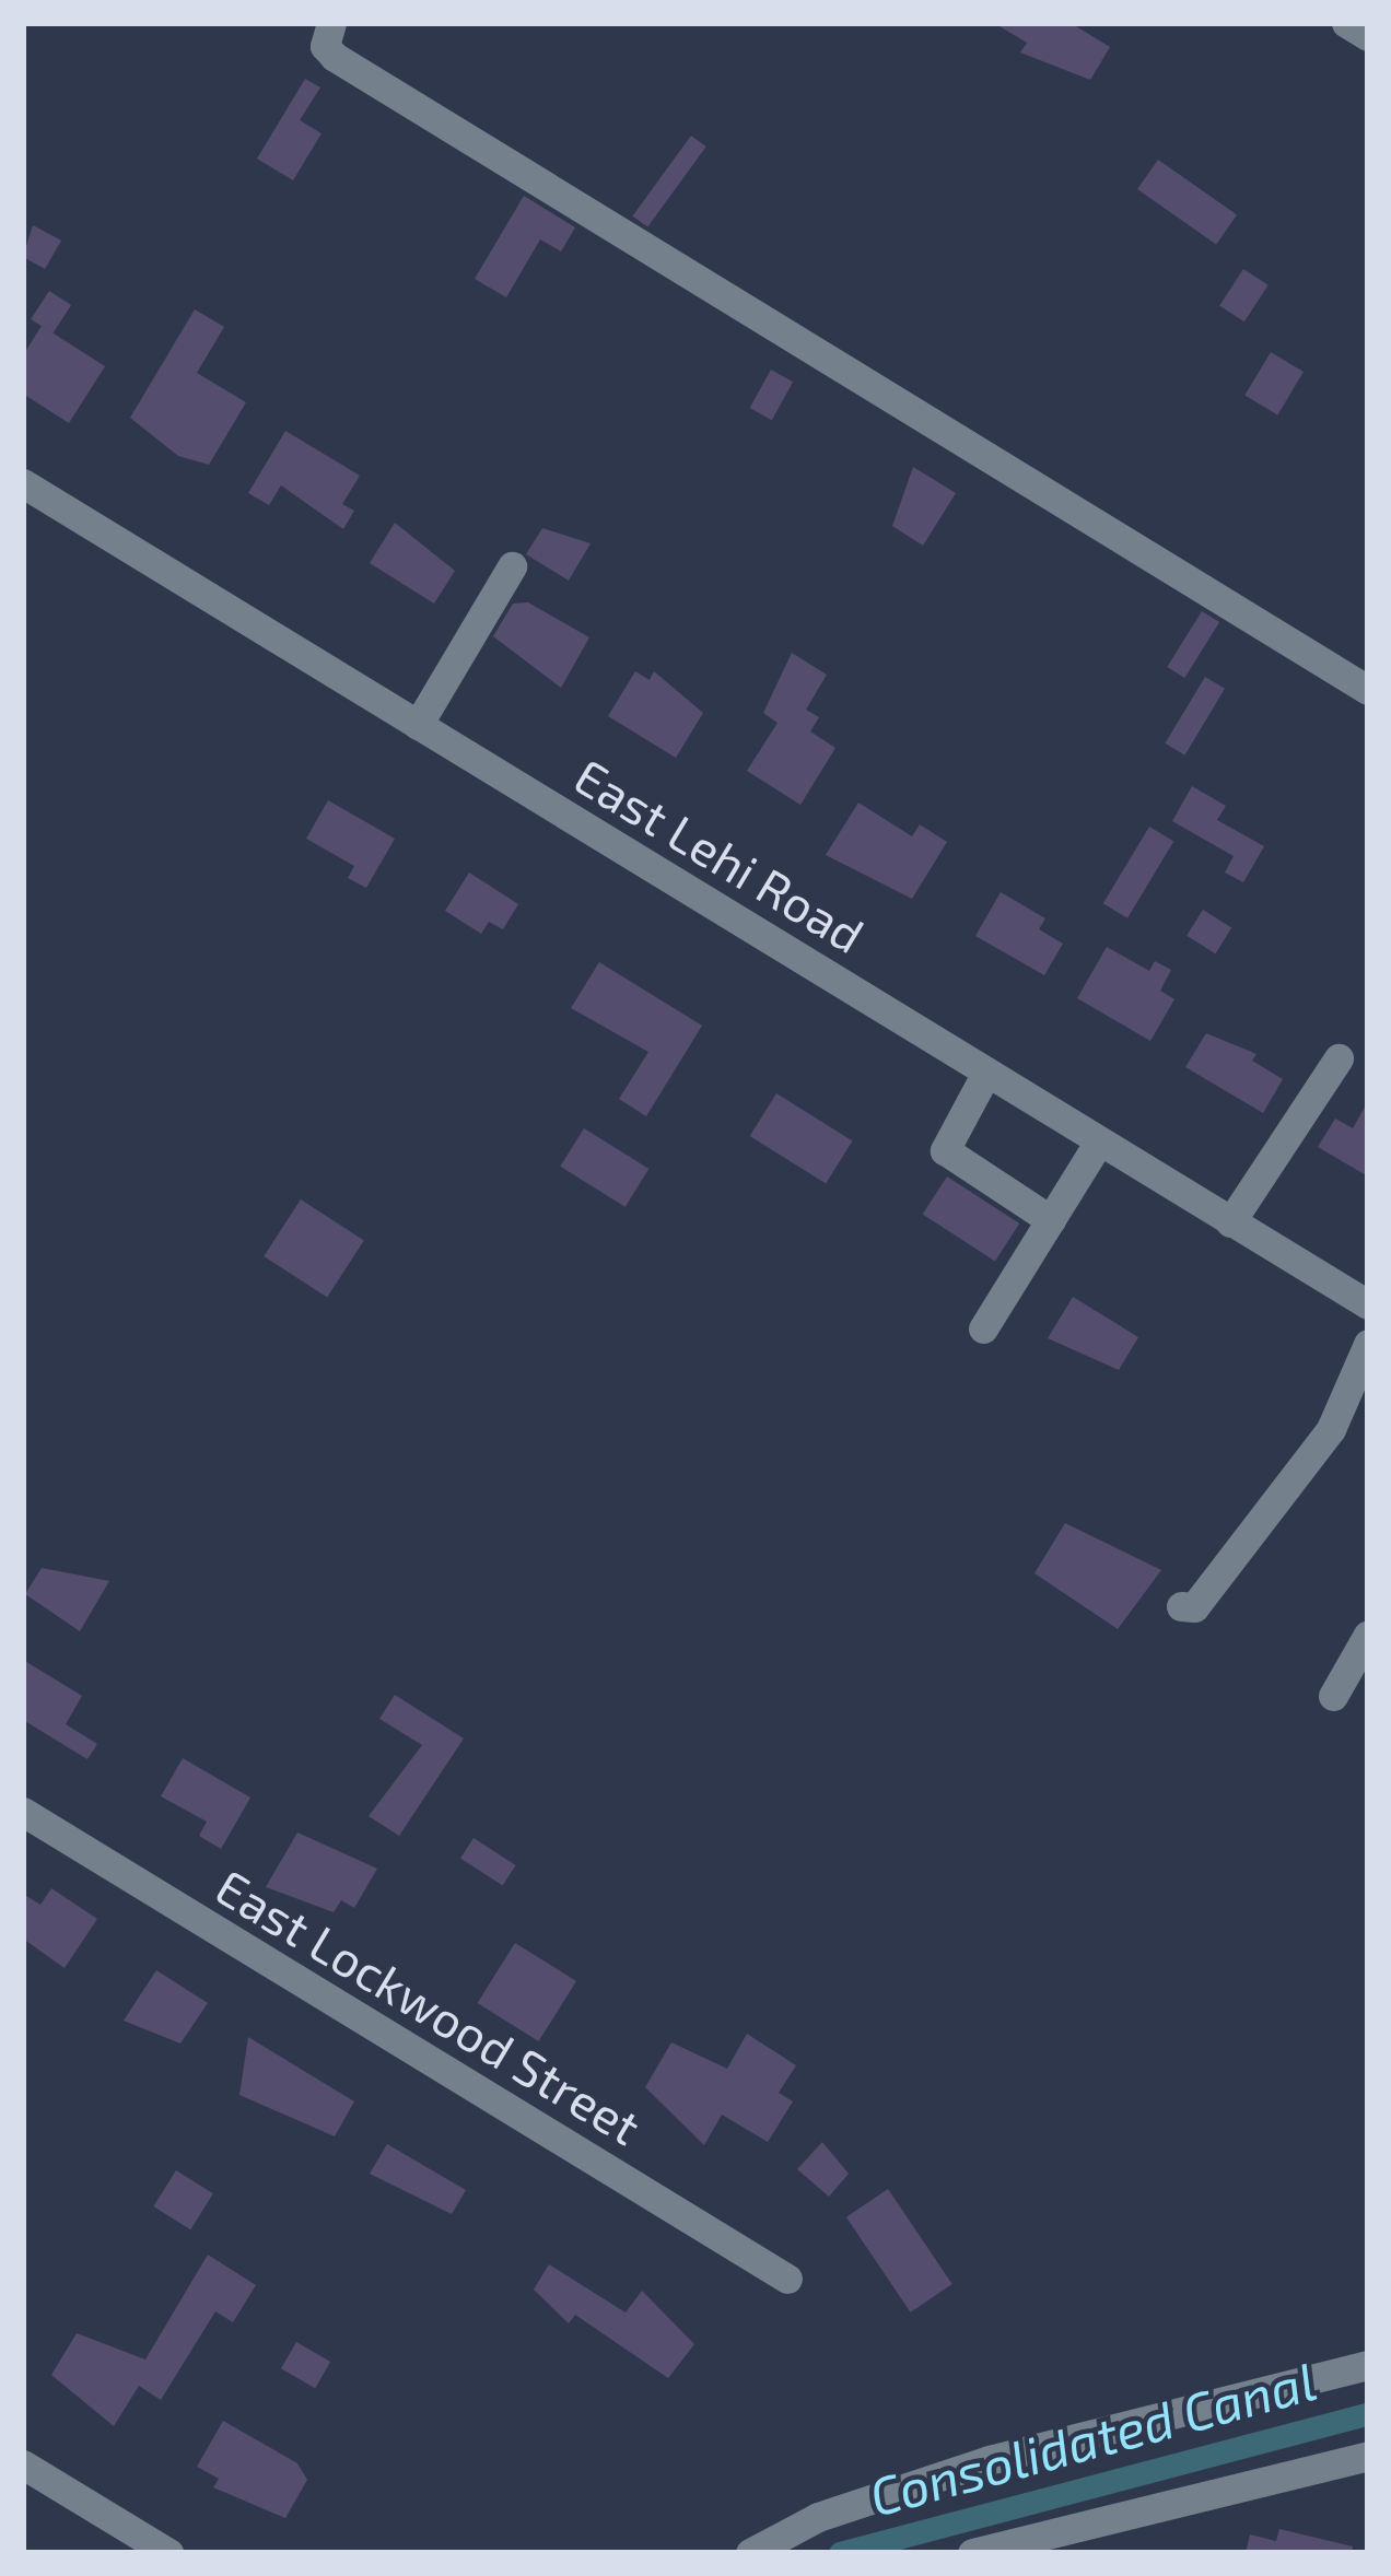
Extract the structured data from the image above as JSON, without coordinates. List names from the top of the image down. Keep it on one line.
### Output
{"streets":{"street":["East Lehi Road","East Lockwood Street"]},"water":["Consolidated Canal"]}
